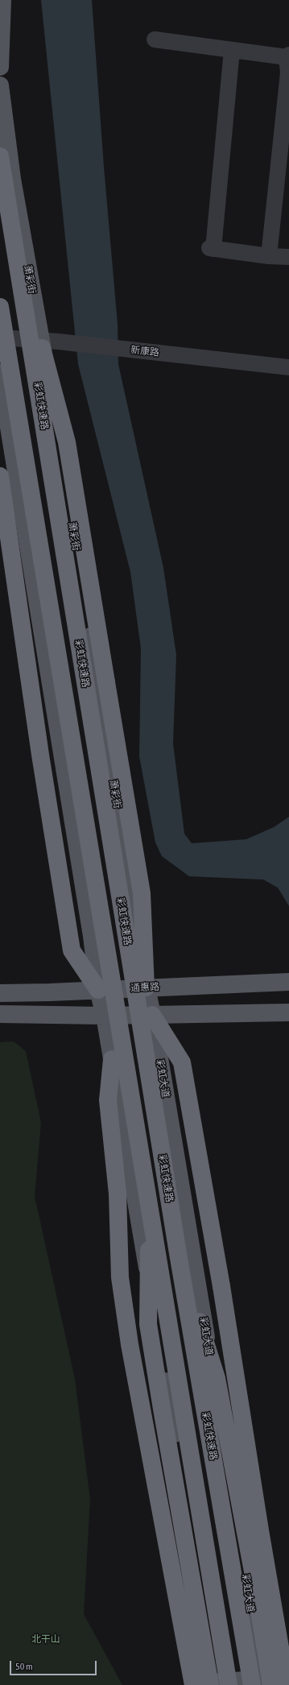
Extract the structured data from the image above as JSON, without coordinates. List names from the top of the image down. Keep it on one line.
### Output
{"streets":{"highway":["彩虹快速路"],"main road":["萧彩街","通惠路","彩虹大道"],"street":["新康路"]},"crossings":[["萧彩街","新康路"],["萧彩街","通惠路"],["萧彩街","彩虹大道"],["彩虹快速路","彩虹大道"],["通惠路","彩虹大道"]],"parks":["北干山"],"scale_bar":"50 m"}
